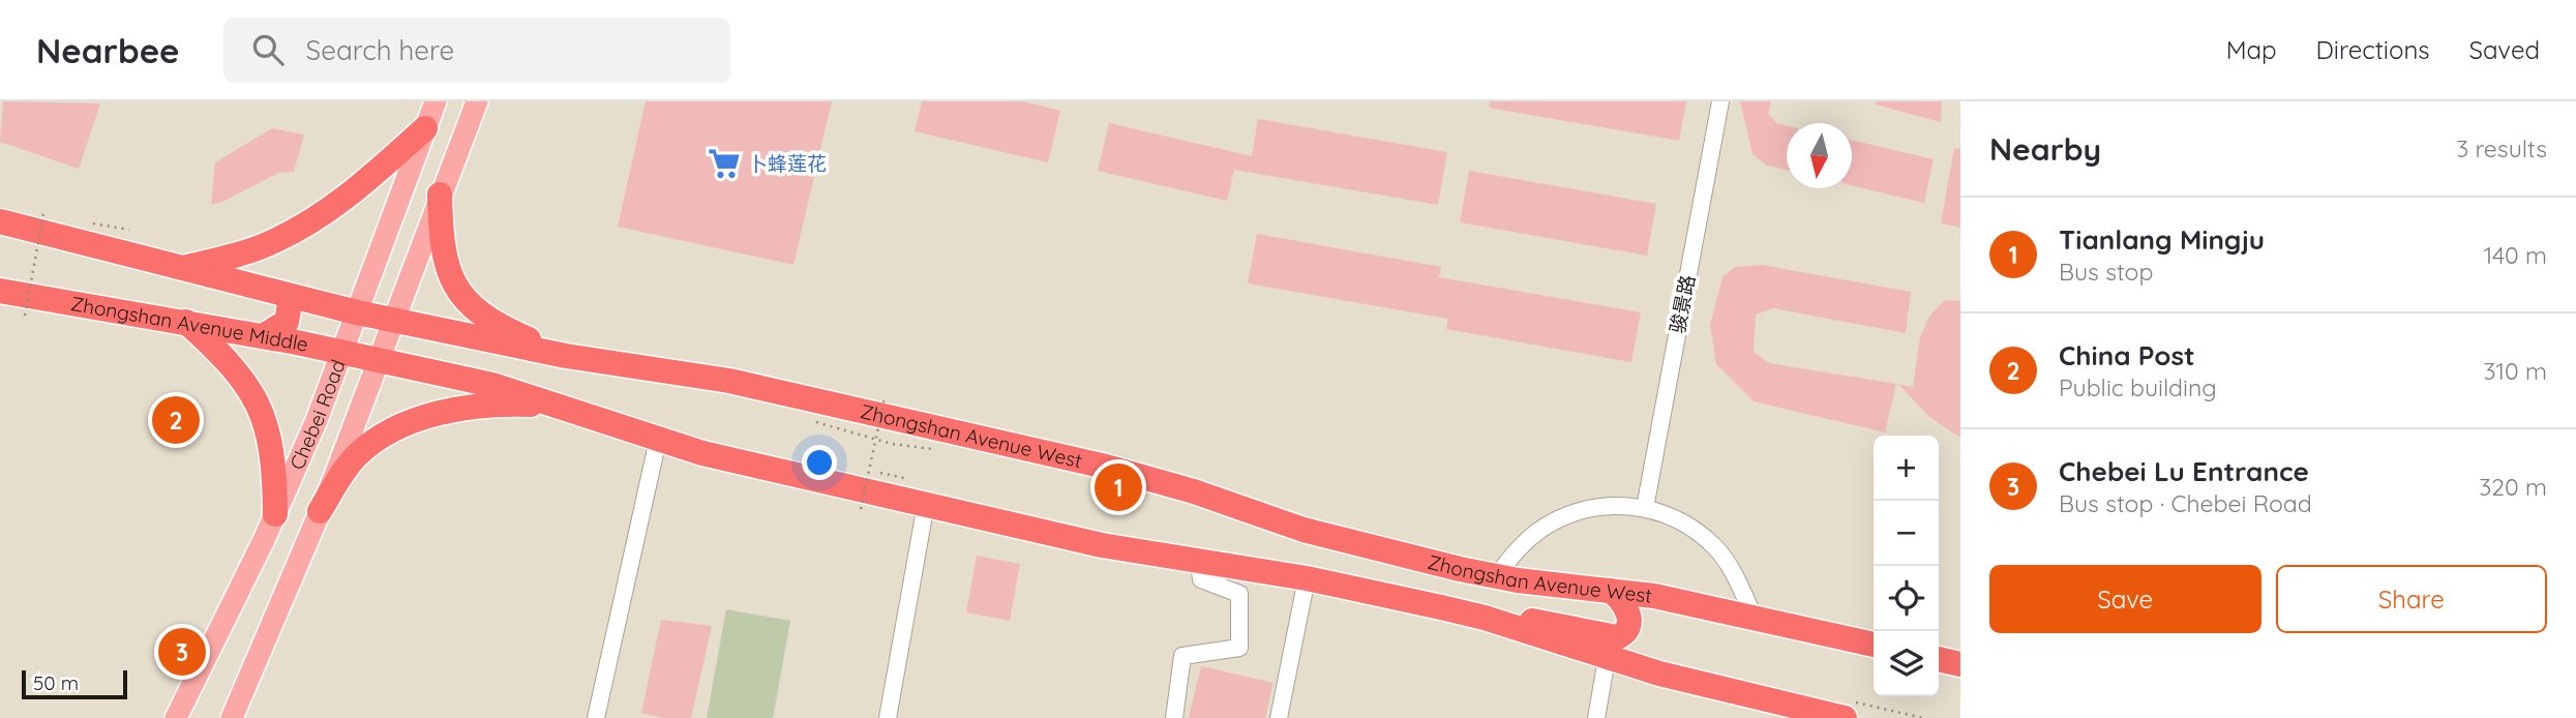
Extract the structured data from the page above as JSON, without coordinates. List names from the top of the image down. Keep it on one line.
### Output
{"streets":{"highway":["Zhongshan Avenue Middle","Zhongshan Avenue West"],"main road":["Chebei Road"],"street":["骏景路"]},"crossings":[["Zhongshan Avenue Middle","Chebei Road"],["Chebei Road","Zhongshan Avenue West"]],"places":{"supermarket":["卜蜂莲花"]},"scale_bar":"50 m","north":"bottom","page":{"header":"Nearbee","search":"Search here","nav":["Map","Directions","Saved"],"heading":["Nearby","3 results"],"list":[{"mark":"1","name":"Tianlang Mingju","note":"Bus stop","value":"140 m"},{"mark":"2","name":"China Post","note":"Public building","value":"310 m"},{"mark":"3","name":"Chebei Lu Entrance","note":"Bus stop · Chebei Road","value":"320 m"}],"pins":["2","1","3"],"map_buttons":["+","−"],"buttons":["Save","Share"],"scale":"50 m"}}
